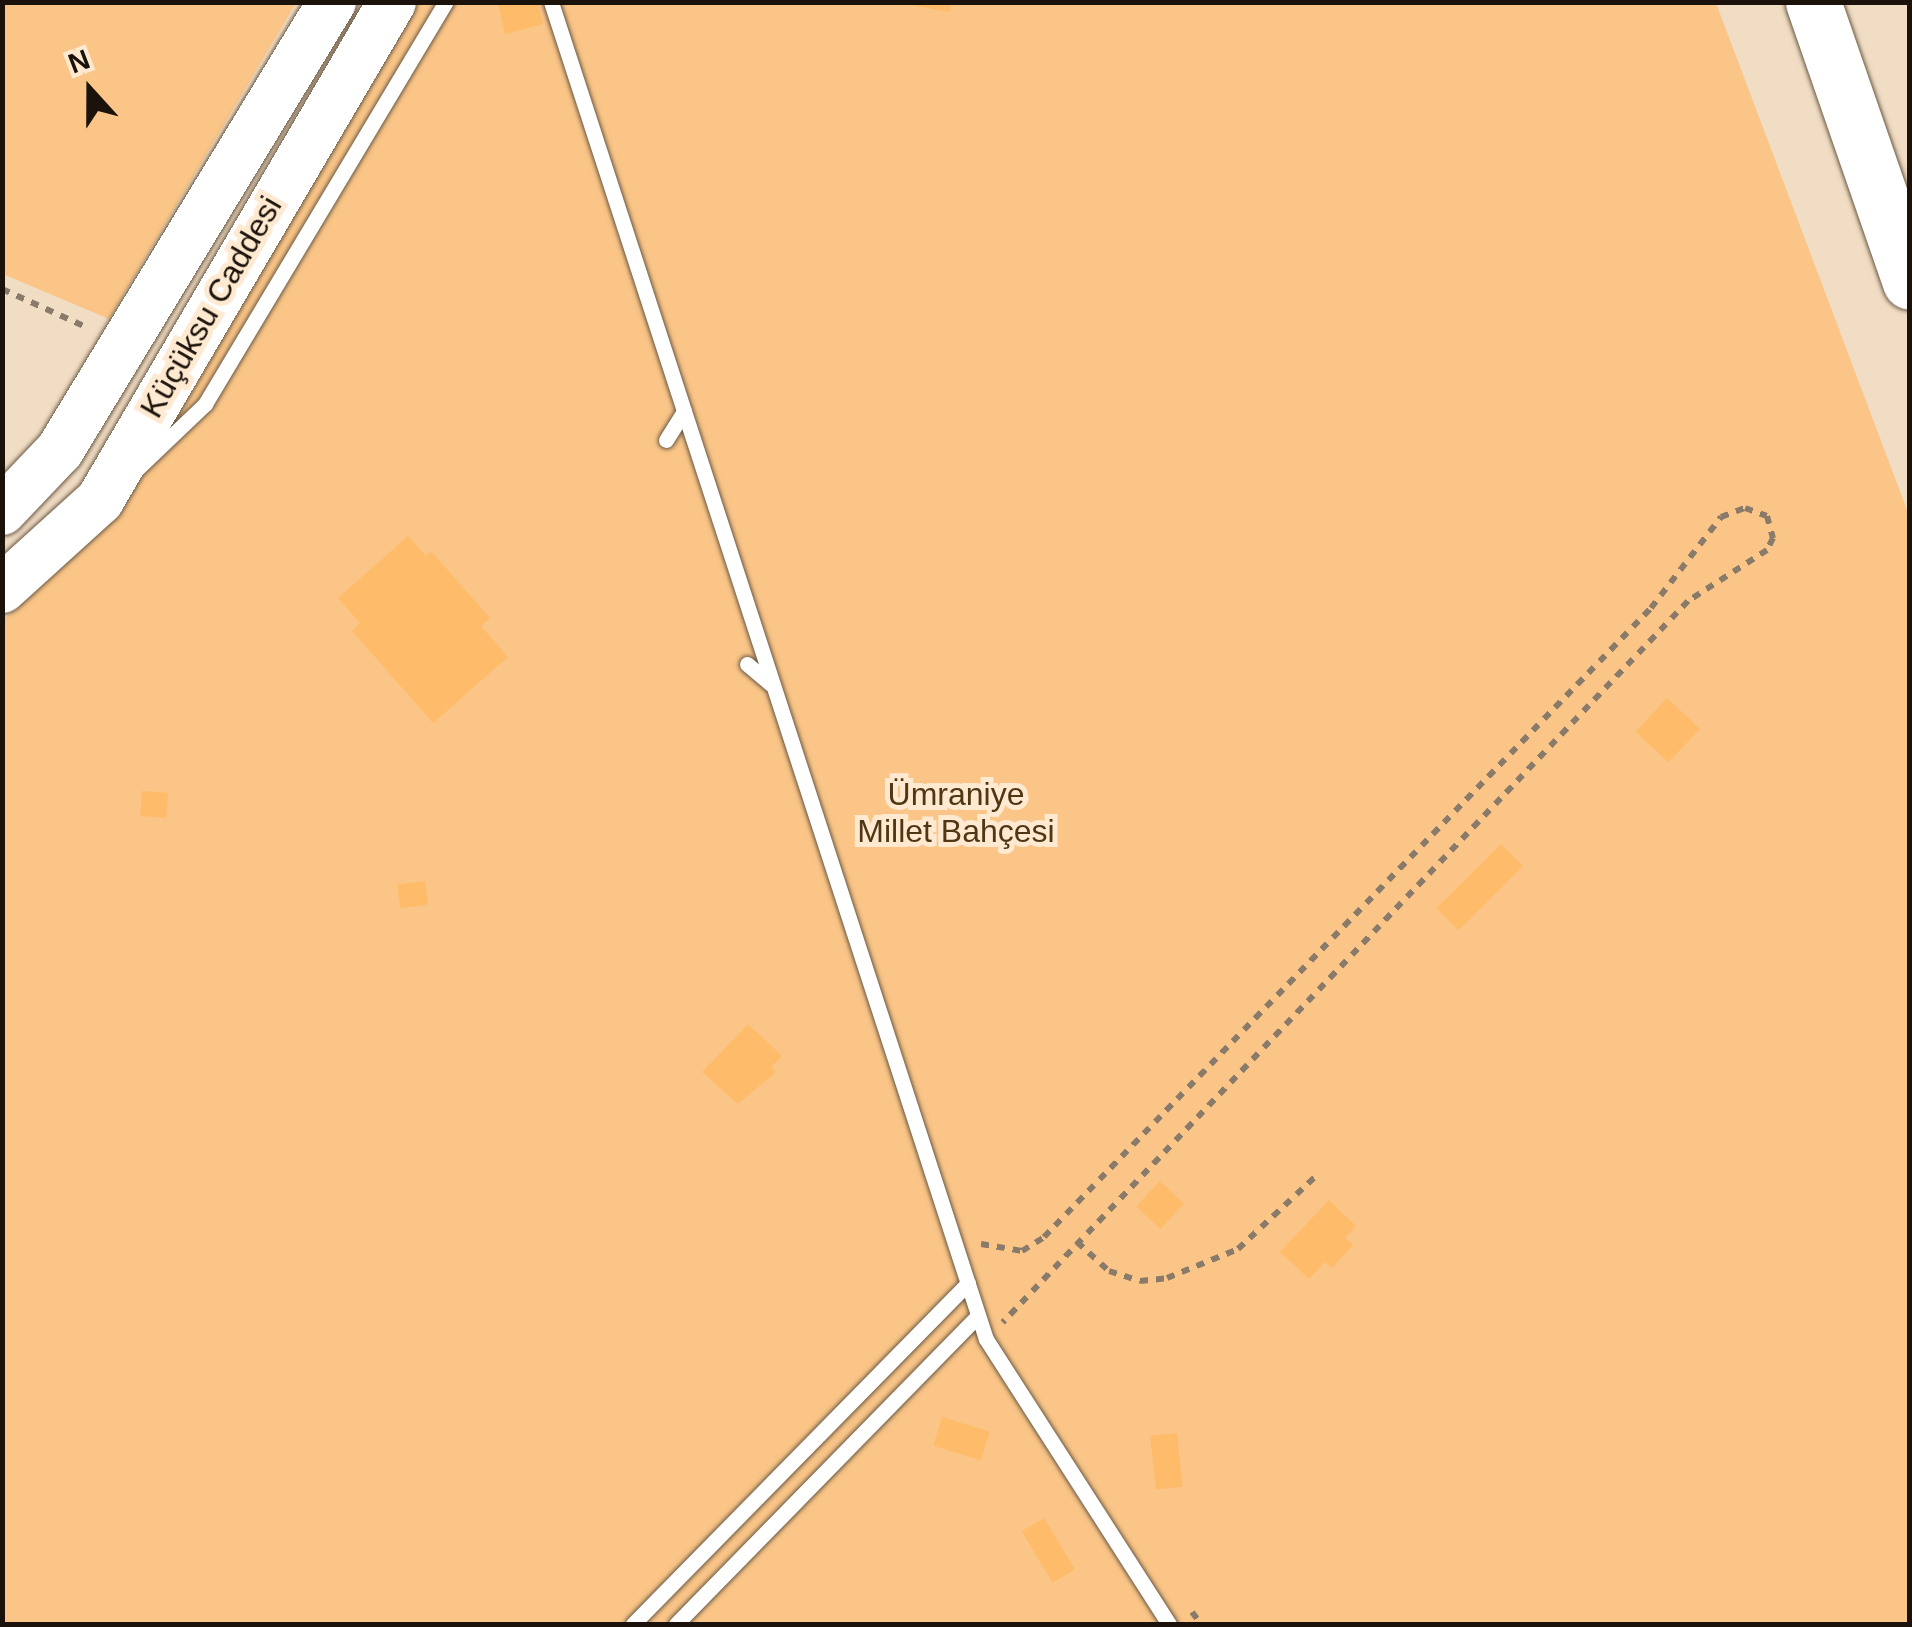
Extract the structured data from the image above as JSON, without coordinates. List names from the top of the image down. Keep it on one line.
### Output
{"streets":{"main road":["Küçüksu Caddesi"]},"parks":["Ümraniye Millet Bahçesi"],"north":"top"}
